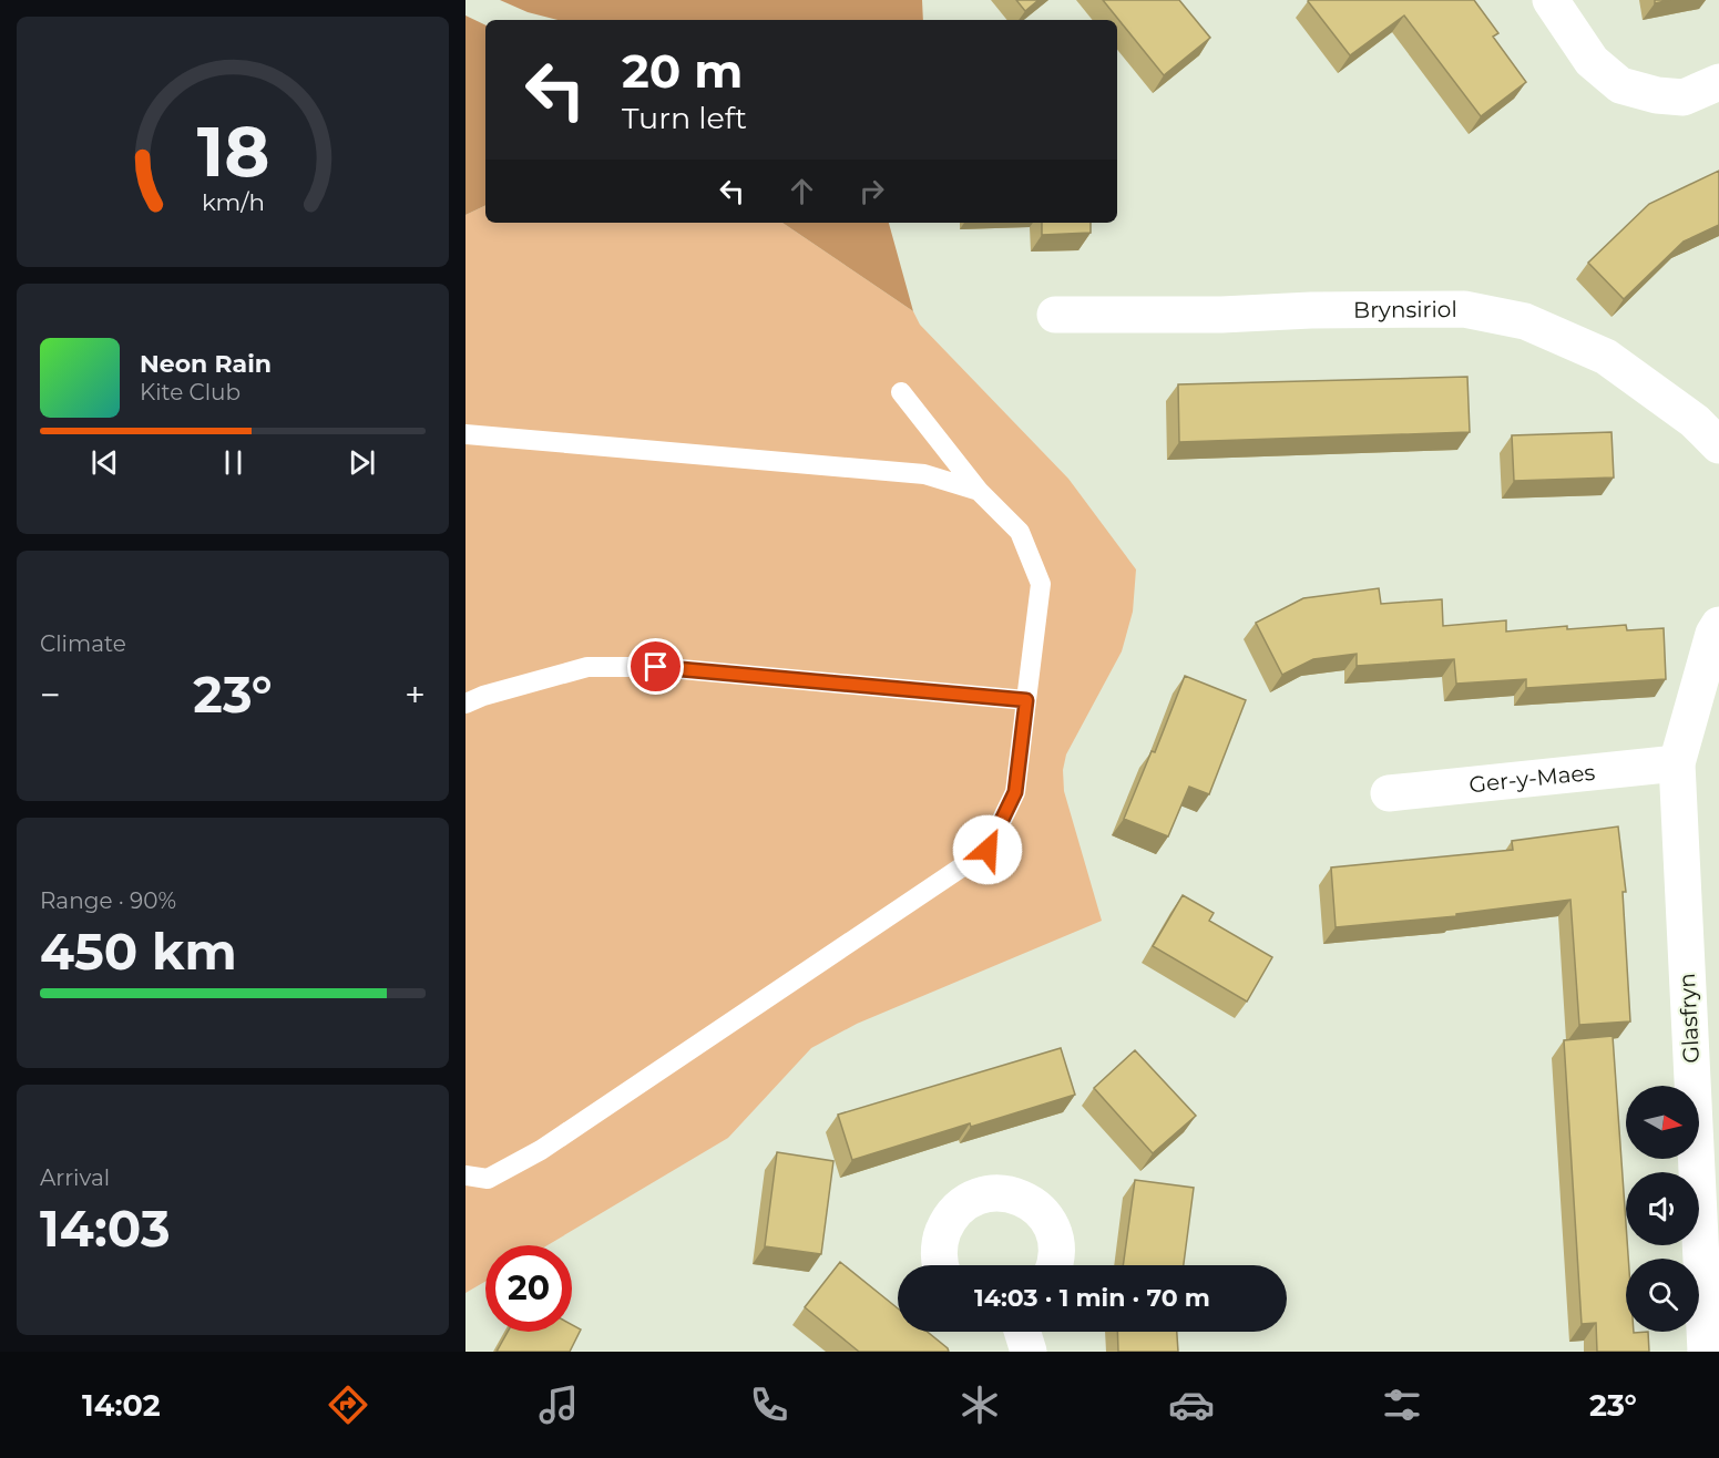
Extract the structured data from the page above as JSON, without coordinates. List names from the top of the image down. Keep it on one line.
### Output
{"streets":{"street":["Brynsiriol","Ger-y-Maes","Glasfryn"]},"crossings":[["Ger-y-Maes","Glasfryn"]],"north":"right","page":{"turn":["20 m","Turn left"],"song":["Neon Rain","Kite Club"],"tile":["Climate",["Range · 90%","450 km"],["Arrival","14:03"]],"heat":["−","23°","+"],"limit":"20","trip":"14:03 · 1 min · 70 m","tabs":["14:02","23°"],"gauge":["18","km/h"]}}
